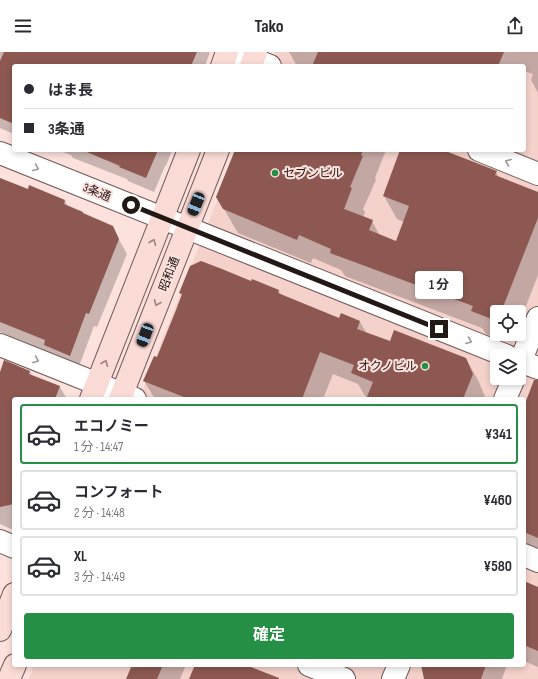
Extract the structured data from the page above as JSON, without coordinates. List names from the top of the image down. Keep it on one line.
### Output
{"streets":{"street":["3条通","昭和通"]},"crossings":[["3条通","昭和通"]],"places":["セブンビル","オクノビル"],"page":{"header":"Tako","banner":["はま長","3条通"],"bubble":"1 分","list":[{"name":"エコノミー","note":"1 分 · 14:47","value":"¥341"},{"name":"コンフォート","note":"2 分 · 14:48","value":"¥460"},{"name":"XL","note":"3 分 · 14:49","value":"¥580"}],"buttons":"確定"}}
